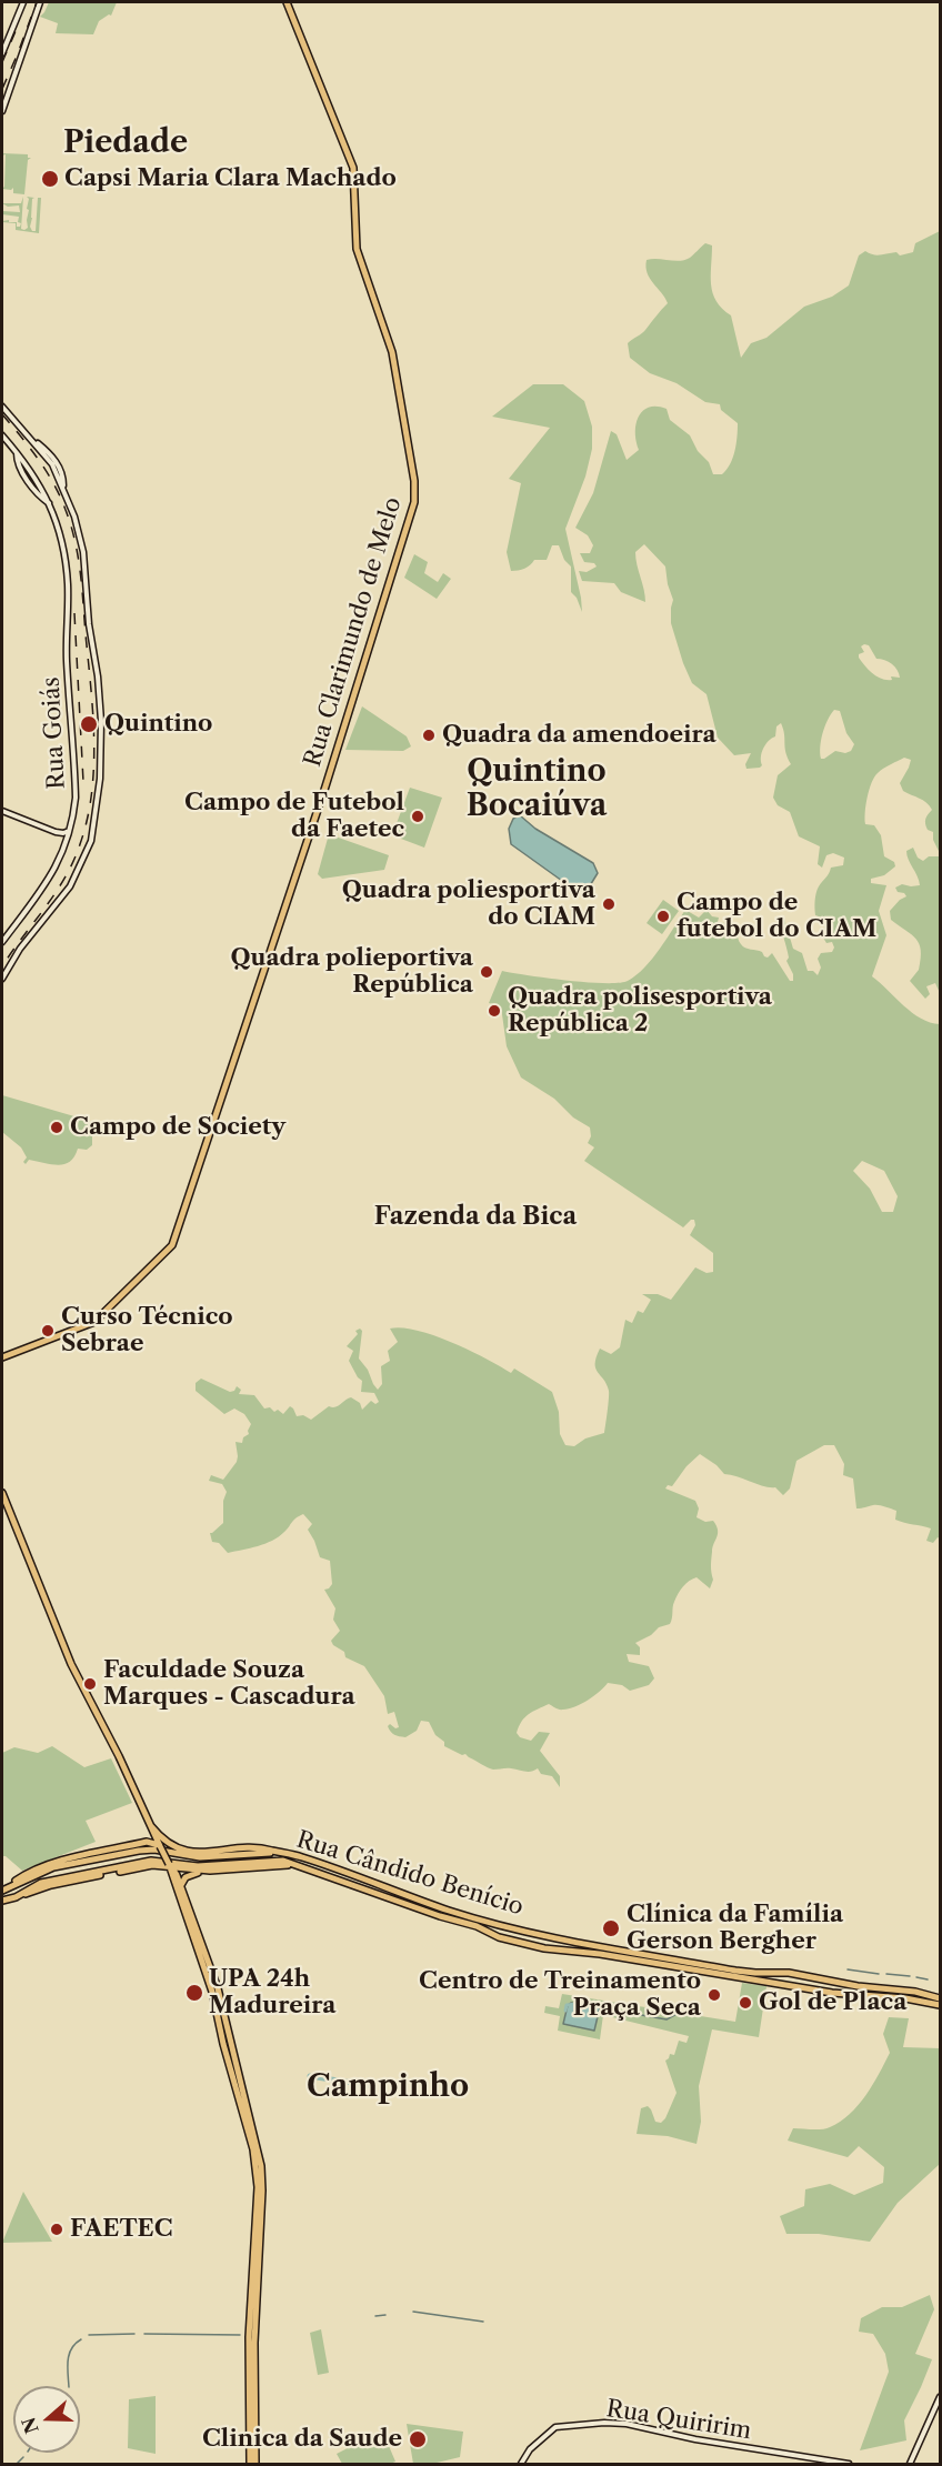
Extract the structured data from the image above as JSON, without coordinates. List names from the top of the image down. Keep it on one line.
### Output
{"streets":{"main road":["Rua Clarimundo de Melo","Rua Goiás","Rua Cândido Benício","Rua Quiririm"]},"districts":["Piedade","Quintino Bocaiúva","Fazenda da Bica","Campinho"],"places":["Capsi Maria Clara Machado","Quintino","Quadra da amendoeira","Campo de Futebol da Faetec","Quadra poliesportiva do CIAM","Campo de futebol do CIAM","Quadra polieportiva República","Quadra polisesportiva República 2","Campo de Society","Curso Técnico Sebrae","Faculdade Souza Marques - Cascadura","Clínica da Família Gerson Bergher","UPA 24h Madureira","Centro de Treinamento Praça Seca","Gol de Placa","FAETEC","Clinica da Saude"],"north":"left"}
